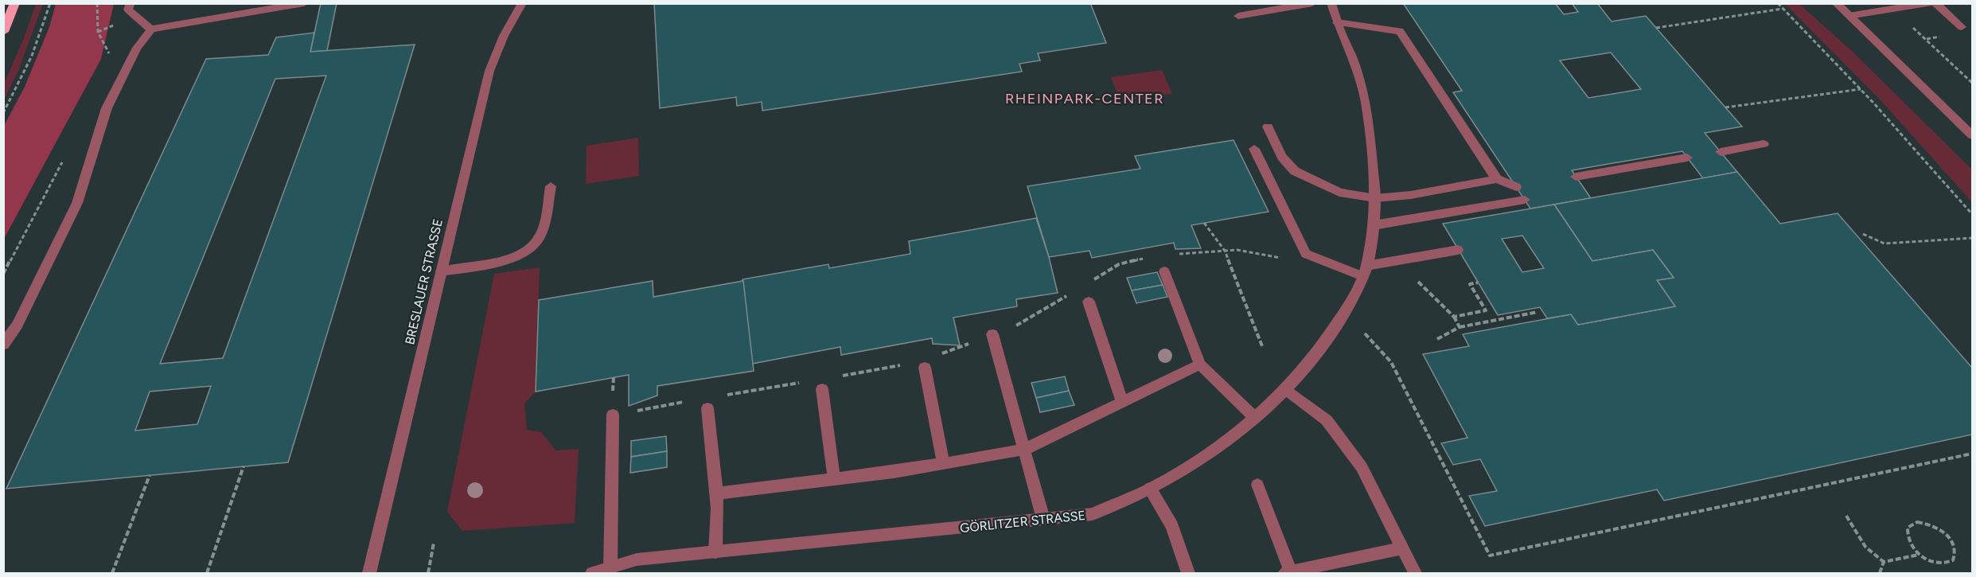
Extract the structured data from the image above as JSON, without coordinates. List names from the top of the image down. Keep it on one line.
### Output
{"streets":{"street":["BRESLAUER STRASSE","GÖRLITZER STRASSE"]},"districts":["RHEINPARK-CENTER"]}
